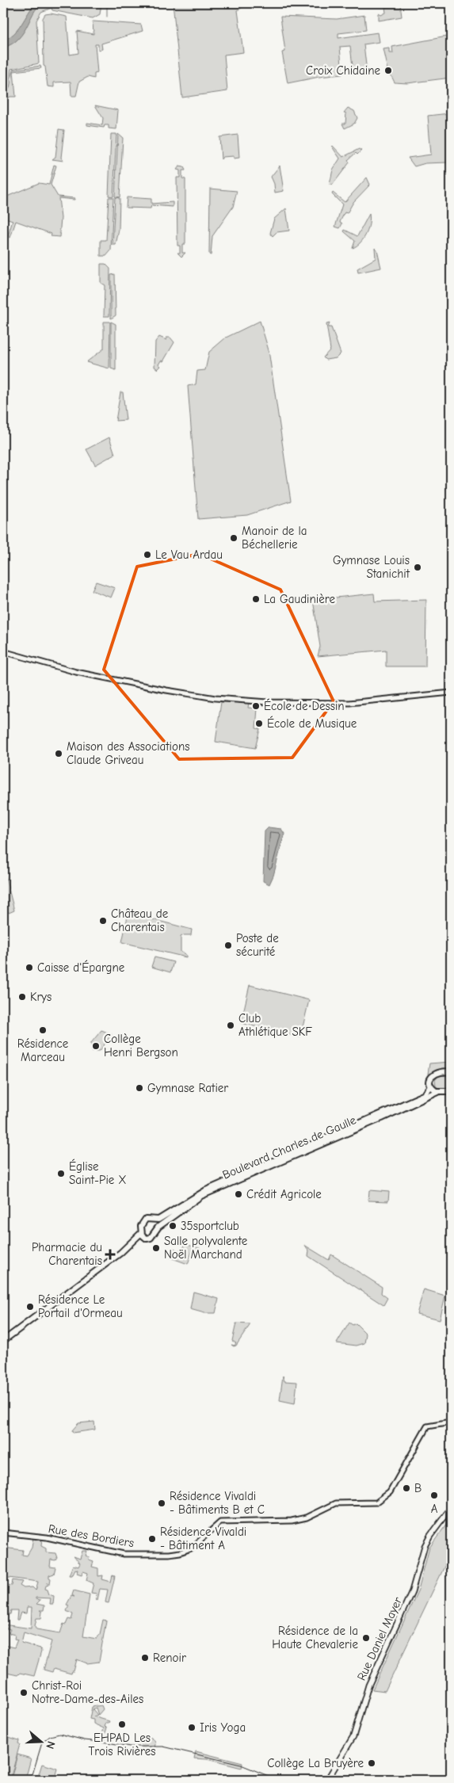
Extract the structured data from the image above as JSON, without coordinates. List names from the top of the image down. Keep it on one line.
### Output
{"streets":{"main road":["Boulevard Charles de Gaulle","Rue Daniel Mayer"],"street":["Rue des Bordiers"]},"places":{"other":["Croix Chidaine","Manoir de la Béchellerie","Le Vau Ardau","Gymnase Louis Stanichit","La Gaudinière","École de Dessin","École de Musique","Maison des Associations Claude Griveau","Château de Charentais","Poste de sécurité","Caisse d'Épargne","Krys","Club Athlétique SKF","Résidence Marceau","Collège Henri Bergson","Gymnase Ratier","Église Saint-Pie X","Crédit Agricole","35sportclub","Salle polyvalente Noël Marchand","Résidence Le Portail d'Ormeau","B","A","Résidence Vivaldi - Bâtiments B et C","Résidence Vivaldi - Bâtiment A","Résidence de la Haute Chevalerie","Renoir","Christ-Roi Notre-Dame-des-Ailes","EHPAD Les Trois Rivières","Iris Yoga","Collège La Bruyère"],"health":["Pharmacie du Charentais"]},"north":"right"}
